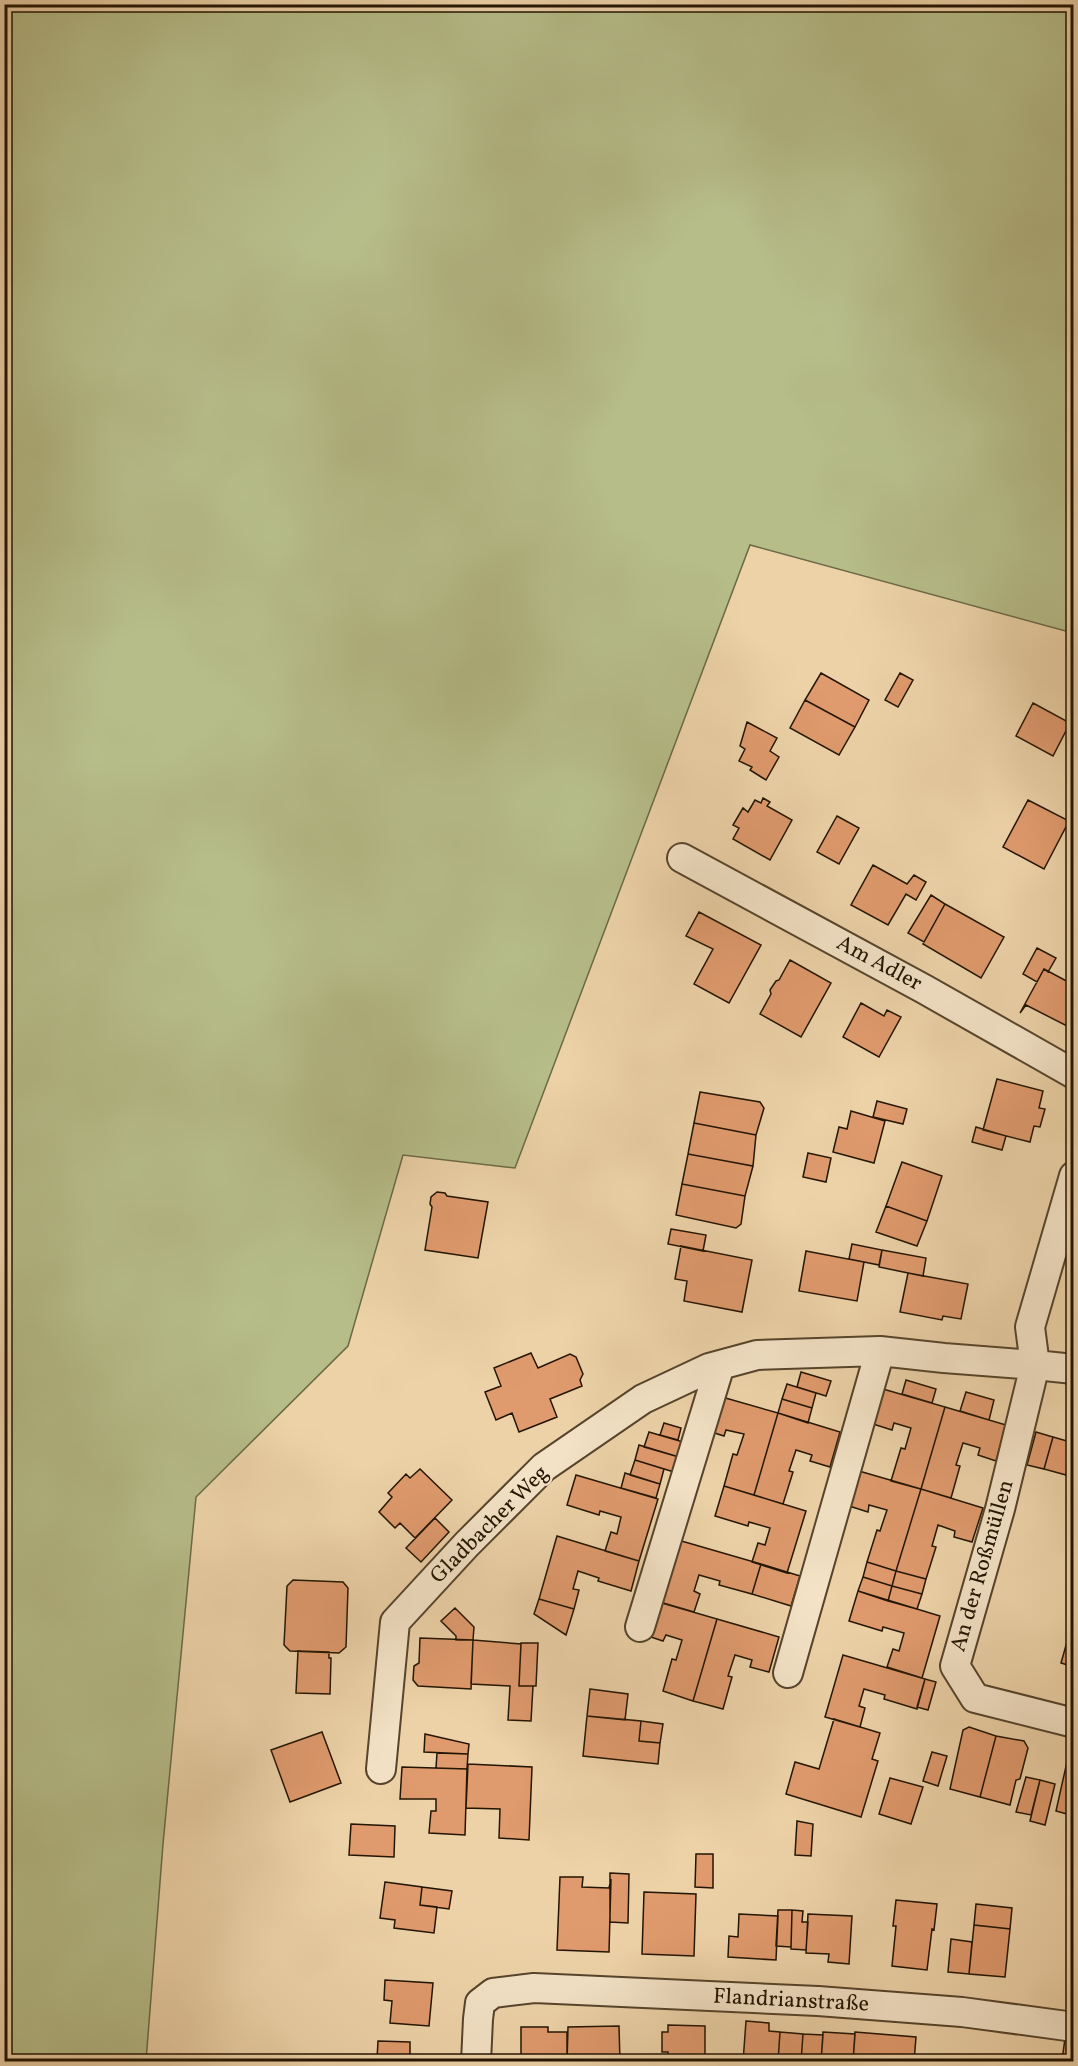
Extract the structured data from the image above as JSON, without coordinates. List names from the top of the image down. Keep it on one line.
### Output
{"streets":{"street":["Am Adler","Gladbacher Weg","An der Roßmüllen","Flandrianstraße"]},"crossings":[["Gladbacher Weg","An der Roßmüllen"]]}
